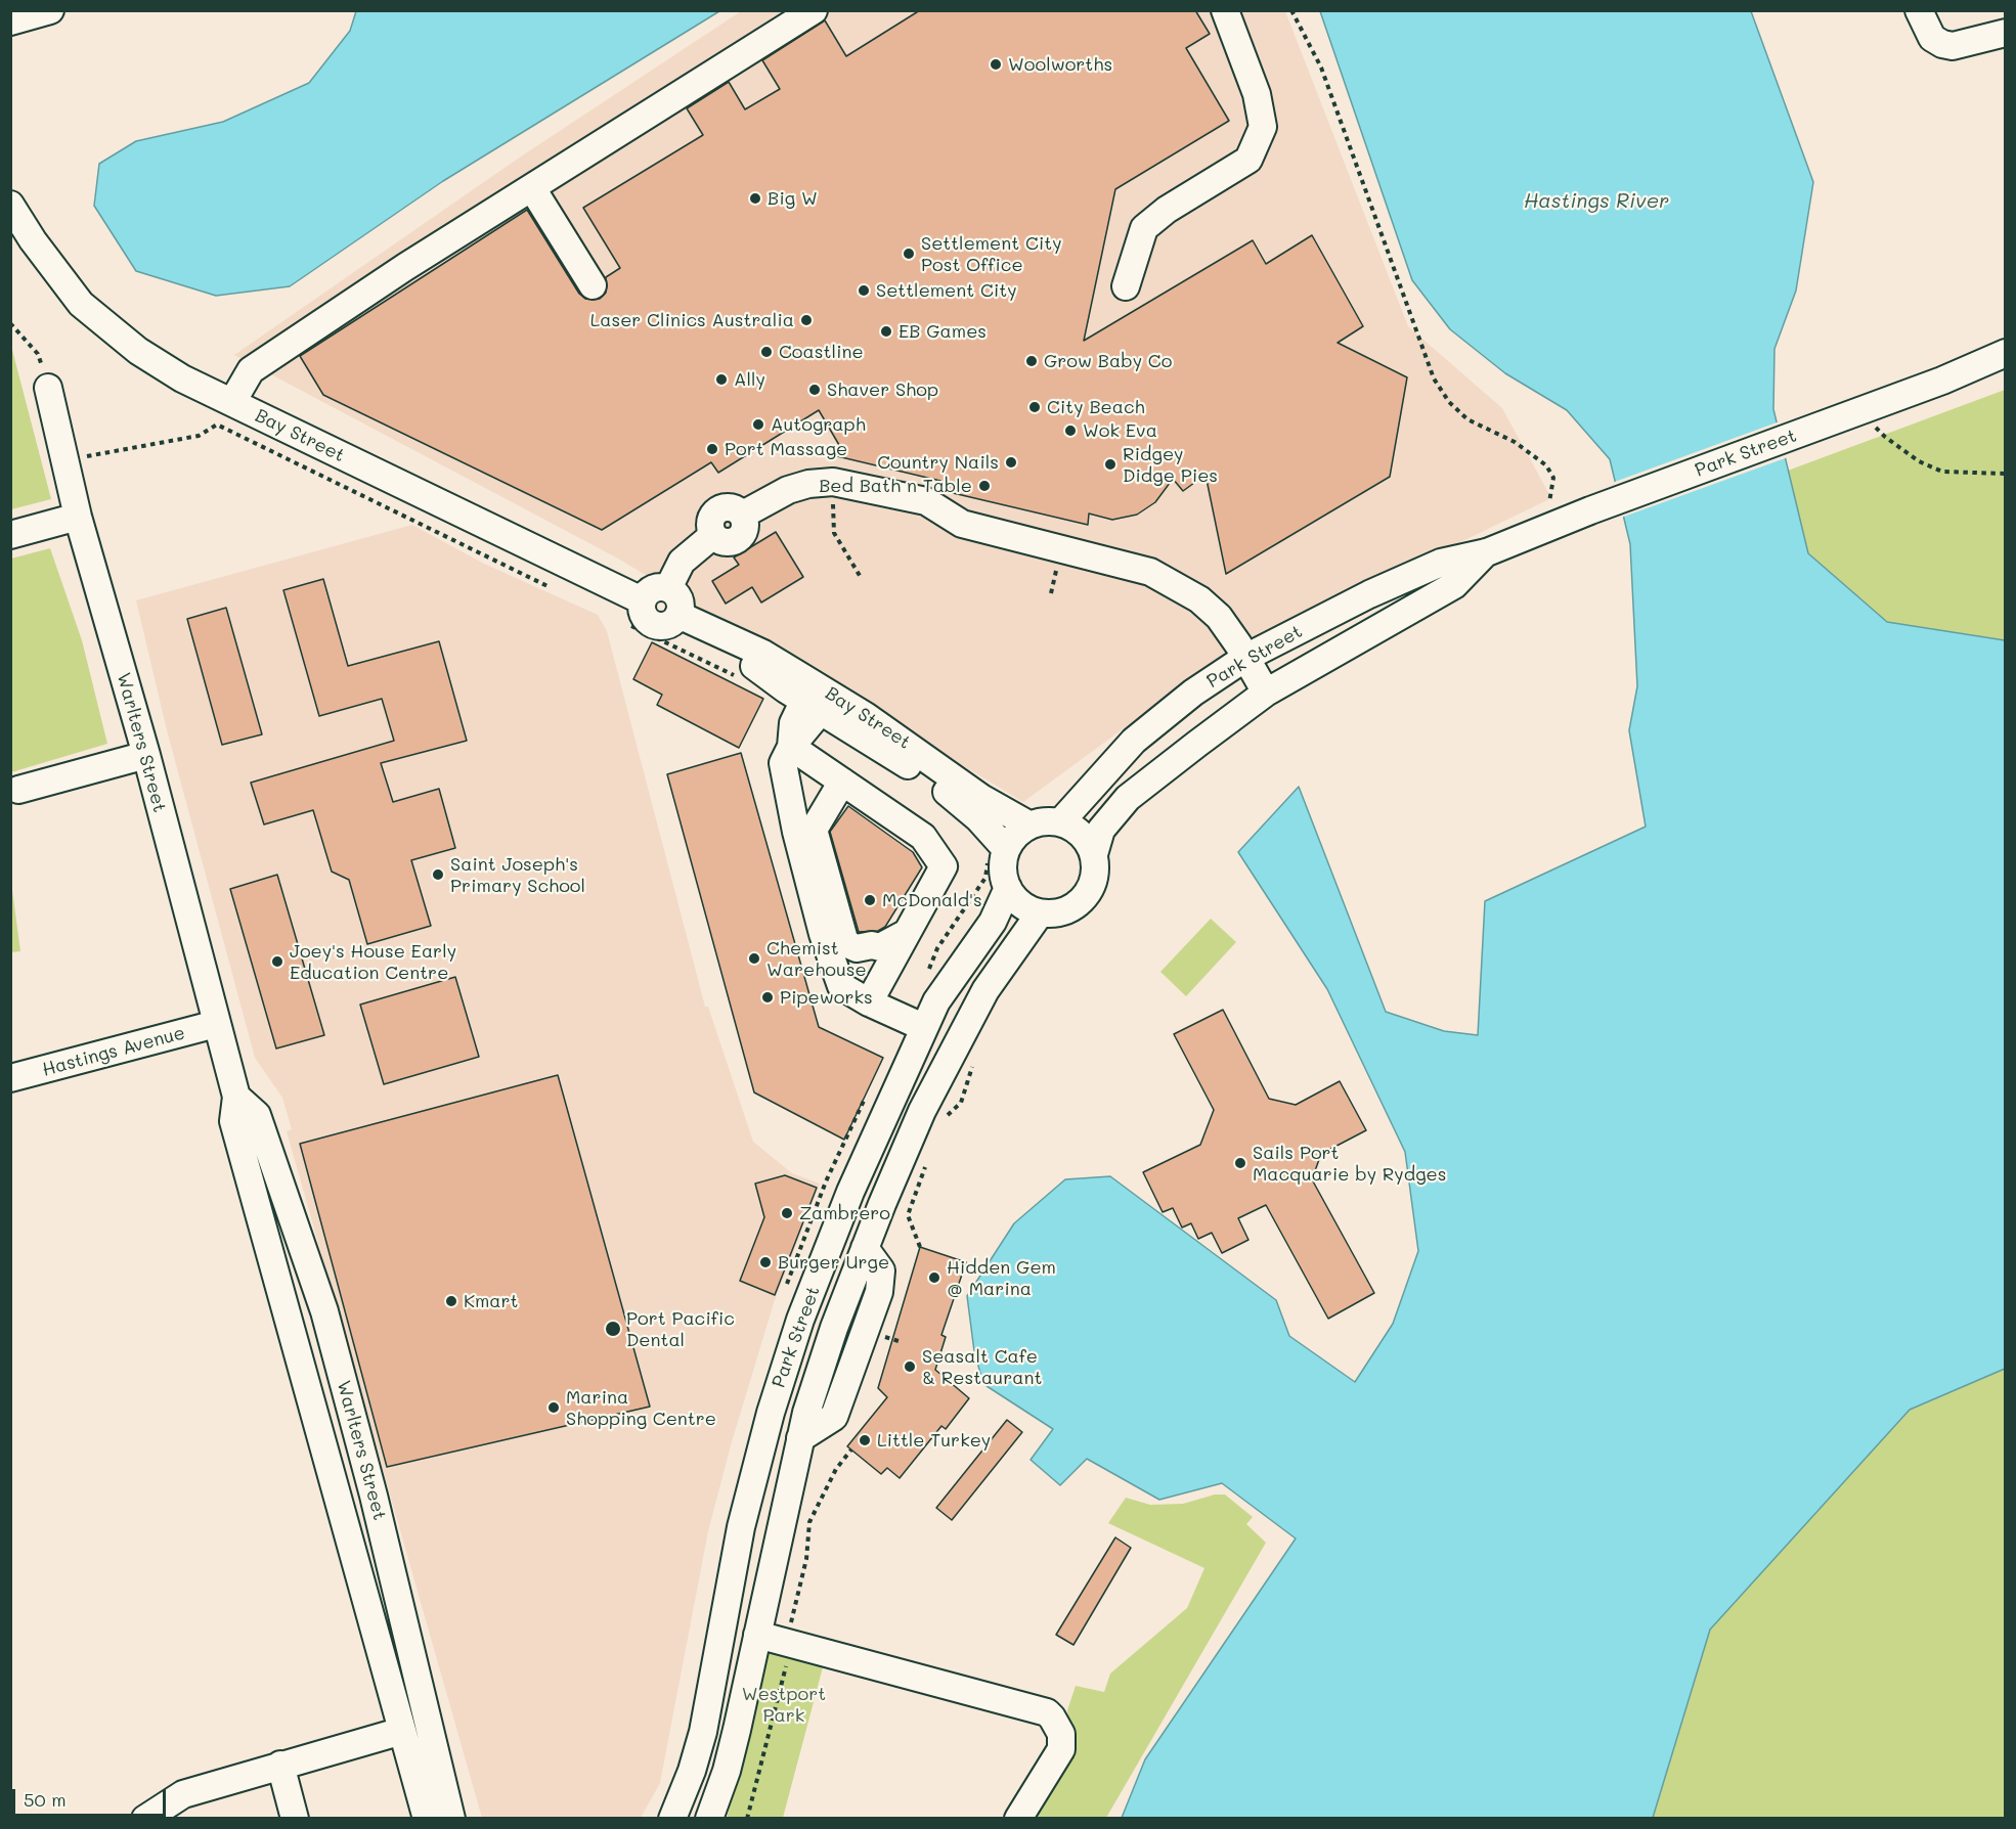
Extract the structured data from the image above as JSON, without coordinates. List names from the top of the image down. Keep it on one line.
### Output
{"streets":{"street":["Bay Street","Park Street","Warlters Street","Hastings Avenue"]},"crossings":[["Bay Street","Park Street"],["Warlters Street","Hastings Avenue"]],"water":["Hastings River"],"parks":["Westport Park"],"places":["Woolworths","Big W","Settlement City Post Office","Settlement City","Laser Clinics Australia","EB Games","Coastline","Grow Baby Co","Ally","Shaver Shop","City Beach","Autograph","Wok Eva","Port Massage","Country Nails","Ridgey Didge Pies","Bed Bath n Table","Saint Joseph's Primary School","McDonald's","Chemist Warehouse","Joey's House Early Education Centre","Pipeworks","Sails Port Macquarie by Rydges","Zambrero","Burger Urge","Hidden Gem @ Marina","Kmart","Port Pacific Dental","Seasalt Cafe & Restaurant","Marina Shopping Centre","Little Turkey"],"scale_bar":"50 m"}
